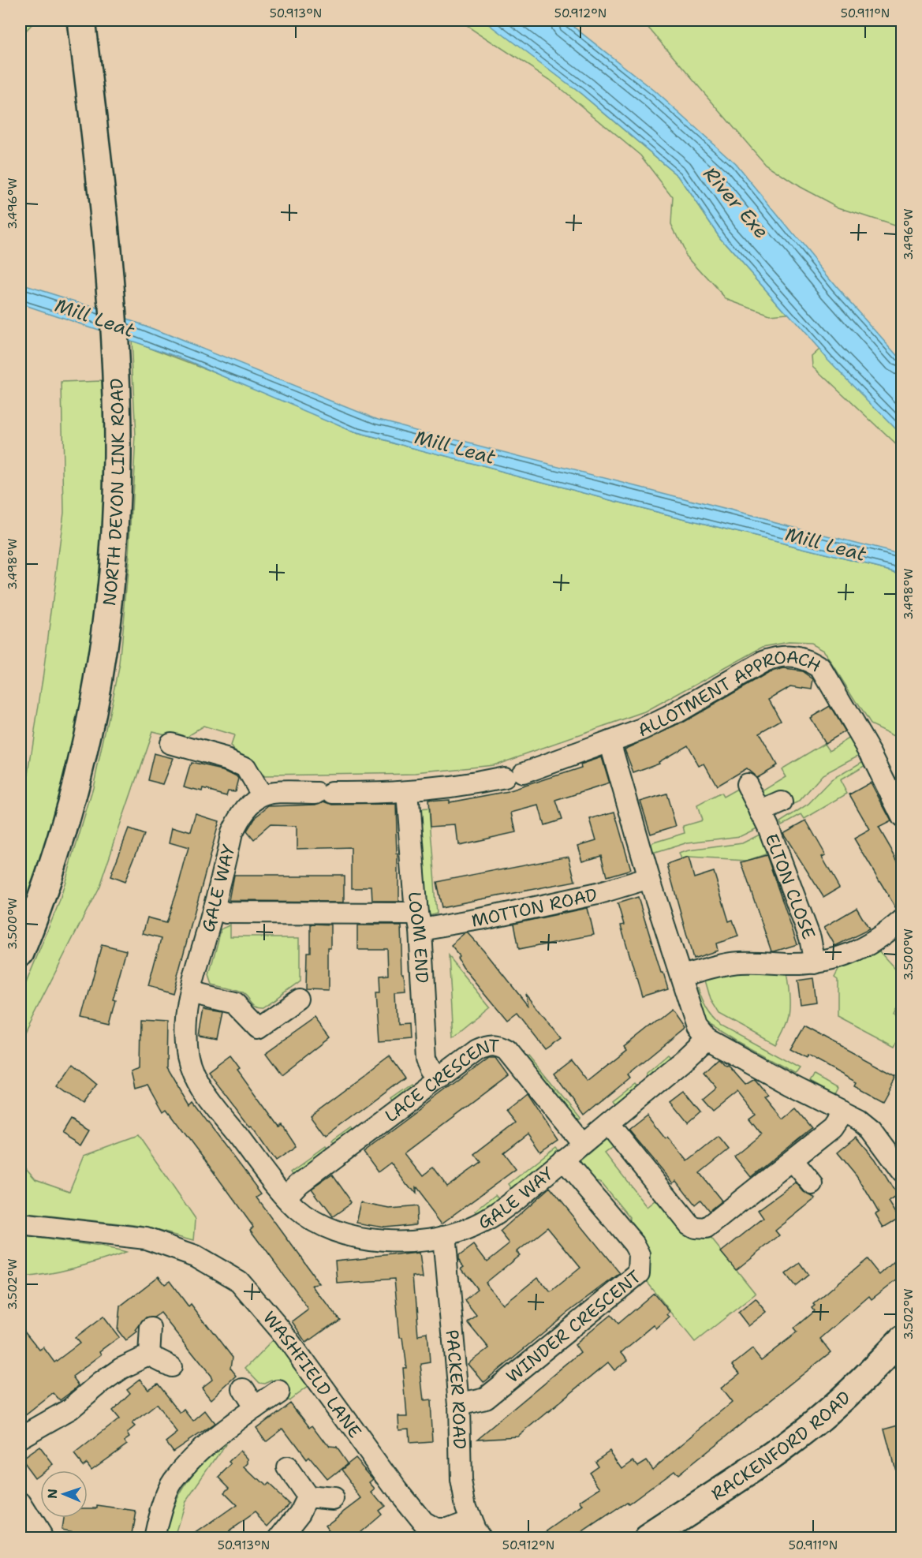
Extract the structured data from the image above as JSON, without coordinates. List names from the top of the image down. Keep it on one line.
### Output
{"streets":{"main road":["NORTH DEVON LINK ROAD","RACKENFORD ROAD"],"street":["ALLOTMENT APPROACH","ELTON CLOSE","GALE WAY","MOTTON ROAD","LOOM END","LACE CRESCENT","WINDER CRESCENT","WASHFIELD LANE","PACKER ROAD"]},"crossings":[["ALLOTMENT APPROACH","GALE WAY"],["ALLOTMENT APPROACH","MOTTON ROAD"],["ALLOTMENT APPROACH","LOOM END"],["GALE WAY","MOTTON ROAD"],["GALE WAY","LACE CRESCENT"],["GALE WAY","WINDER CRESCENT"],["GALE WAY","PACKER ROAD"],["MOTTON ROAD","LOOM END"],["LOOM END","LACE CRESCENT"],["WINDER CRESCENT","PACKER ROAD"],["WASHFIELD LANE","PACKER ROAD"]],"water":["River Exe","Mill Leat"],"north":"left","coordinates":["50.913°N","50.912°N","50.911°N","3.496°W","3.498°W","3.500°W","3.502°W"]}
